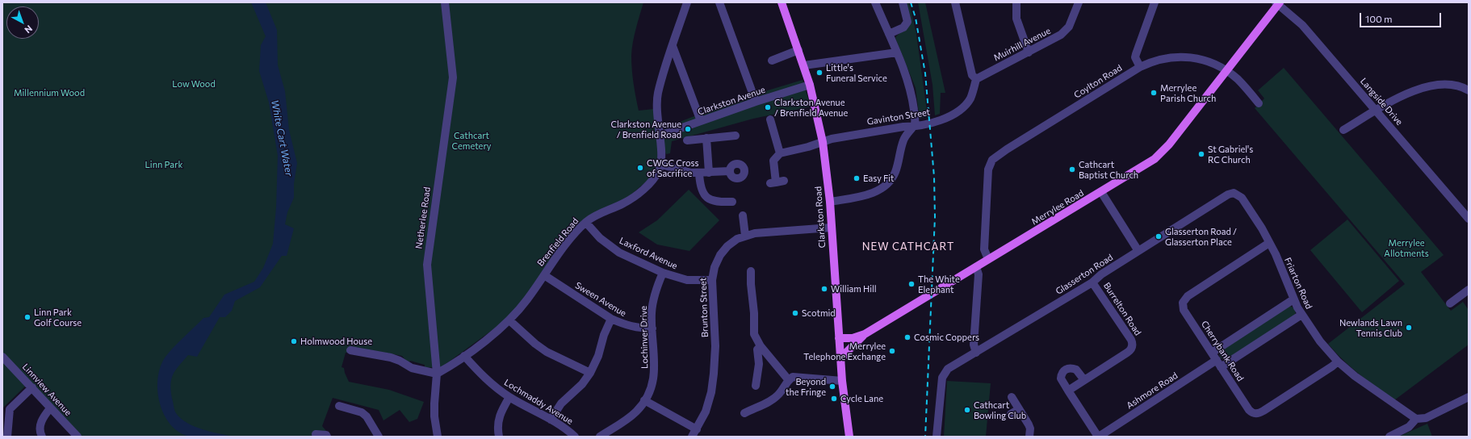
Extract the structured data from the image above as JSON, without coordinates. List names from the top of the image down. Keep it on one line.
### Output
{"streets":{"main road":["Merrylee Road","Clarkston Road"],"street":["Muirhill Avenue","Coylton Road","Clarkston Avenue","Langside Drive","Gavinton Street","Netherlee Road","Brenfield Road","Laxford Avenue","Glasserton Road","Friarton Road","Sween Avenue","Brunton Street","Burrelton Road","Lochinver Drive","Cherrybank Road","Linnview Avenue","Ashmore Road","Lochmaddy Avenue"]},"crossings":[["Muirhill Avenue","Gavinton Street"],["Coylton Road","Merrylee Road"],["Clarkston Avenue","Clarkston Road"],["Langside Drive","Merrylee Road"],["Gavinton Street","Clarkston Road"],["Merrylee Road","Clarkston Road"],["Clarkston Road","Brunton Street"],["Netherlee Road","Brenfield Road"],["Brenfield Road","Laxford Avenue"],["Brenfield Road","Sween Avenue"],["Brenfield Road","Lochmaddy Avenue"],["Laxford Avenue","Brunton Street"],["Laxford Avenue","Lochinver Drive"],["Glasserton Road","Friarton Road"],["Glasserton Road","Burrelton Road"],["Friarton Road","Cherrybank Road"],["Sween Avenue","Lochinver Drive"],["Cherrybank Road","Ashmore Road"]],"districts":["NEW CATHCART"],"water":["White Cart Water"],"parks":["Low Wood","Millennium Wood","Cathcart Cemetery","Linn Park","Merrylee Allotments"],"places":["Little's Funeral Service","Merrylee Parish Church","Clarkston Avenue / Brenfield Avenue","Clarkston Avenue / Brenfield Road","St Gabriel's RC Church","CWGC Cross of Sacrifice","Cathcart Baptist Church","Easy Fit","Glasserton Road / Glasserton Place","The White Elephant","William Hill","Scotmid","Linn Park Golf Course","Newlands Lawn Tennis Club","Cosmic Coppers","Holmwood House","Merrylee Telephone Exchange","Beyond the Fringe","Cycle Lane","Cathcart Bowling Club"],"scale_bar":"100 m","north":"bottom right"}
